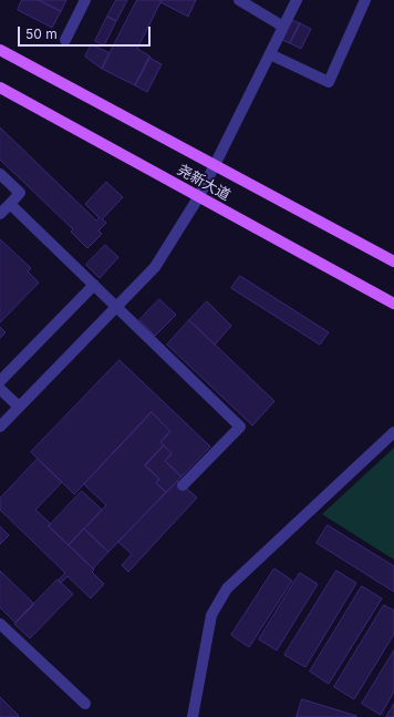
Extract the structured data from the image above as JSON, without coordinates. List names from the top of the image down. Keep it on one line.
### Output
{"streets":{"main road":["尧新大道"]},"scale_bar":"50 m"}
